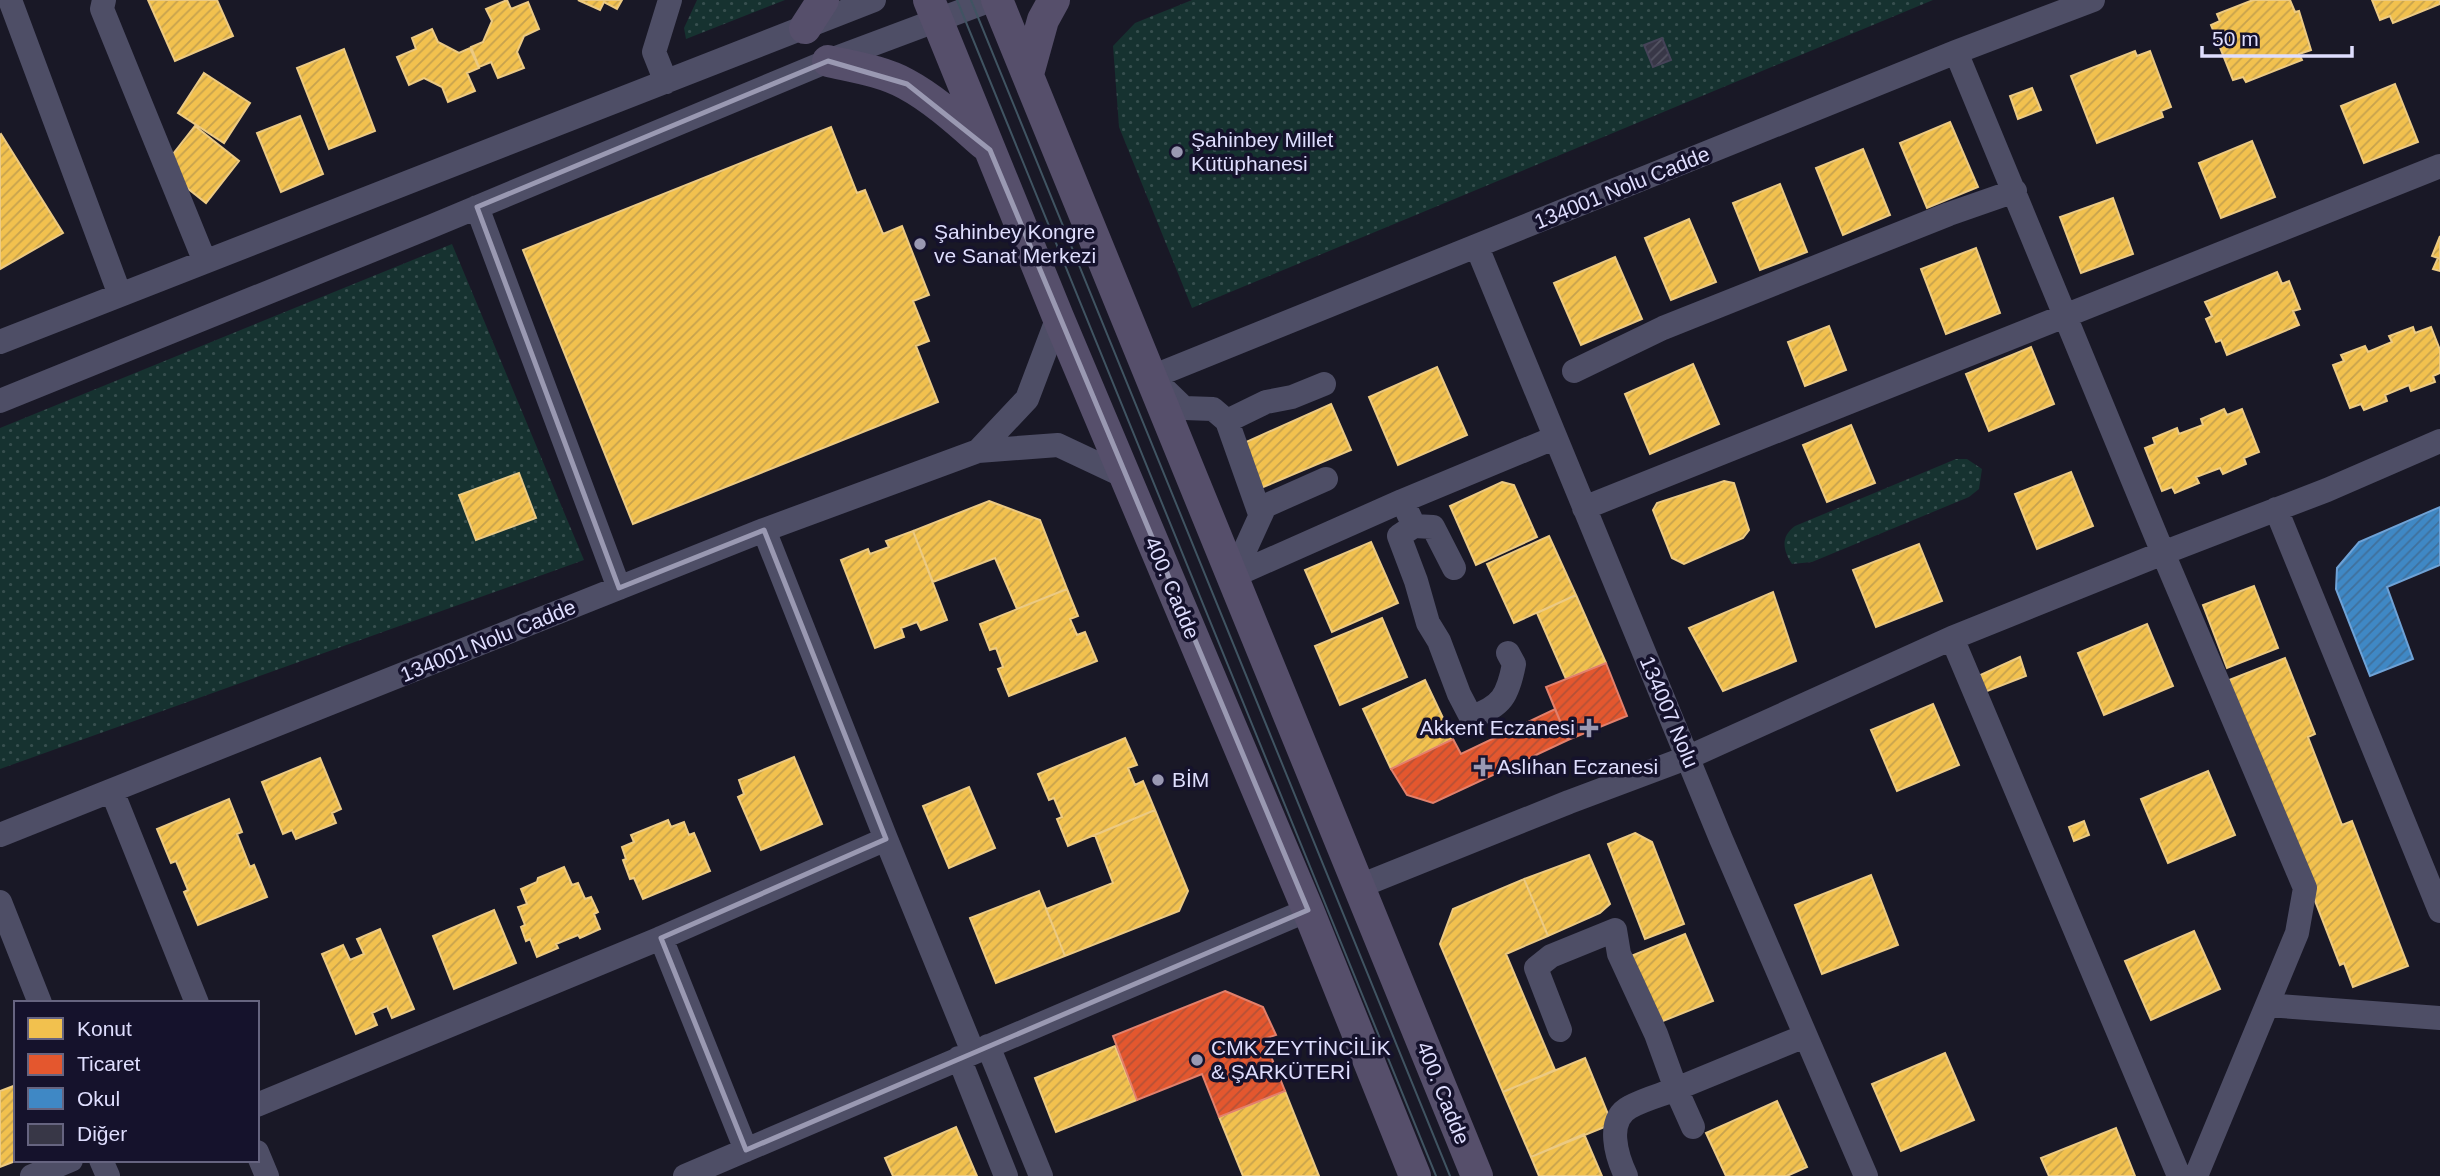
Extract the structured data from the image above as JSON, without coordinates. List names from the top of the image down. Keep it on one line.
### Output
{"streets":{"main road":["400. Cadde"],"street":["134001 Nolu Cadde","134007 Nolu"]},"crossings":[["134001 Nolu Cadde","400. Cadde"],["134001 Nolu Cadde","134007 Nolu"]],"places":{"other":["Şahinbey Millet Kütüphanesi","Şahinbey Kongre ve Sanat Merkezi","BİM","CMK ZEYTİNCİLİK & ŞARKÜTERİ"],"health":["Akkent Eczanesi","Aslıhan Eczanesi"]},"legend":["Konut","Ticaret","Okul","Diğer"],"scale_bar":"50 m"}
